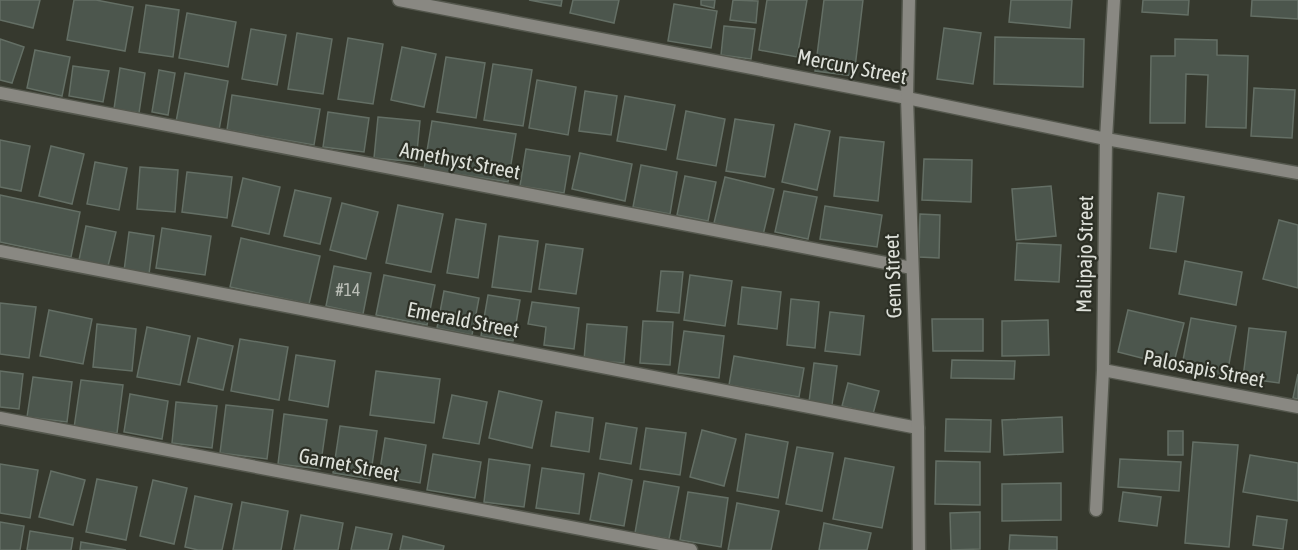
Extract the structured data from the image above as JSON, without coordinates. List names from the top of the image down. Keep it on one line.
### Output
{"streets":{"street":["Mercury Street","Amethyst Street","Malipajo Street","Gem Street","Emerald Street","Palosapis Street","Garnet Street"]},"crossings":[["Mercury Street","Malipajo Street"],["Mercury Street","Gem Street"],["Amethyst Street","Gem Street"],["Malipajo Street","Palosapis Street"],["Gem Street","Emerald Street"]],"house_numbers":["#14"]}
